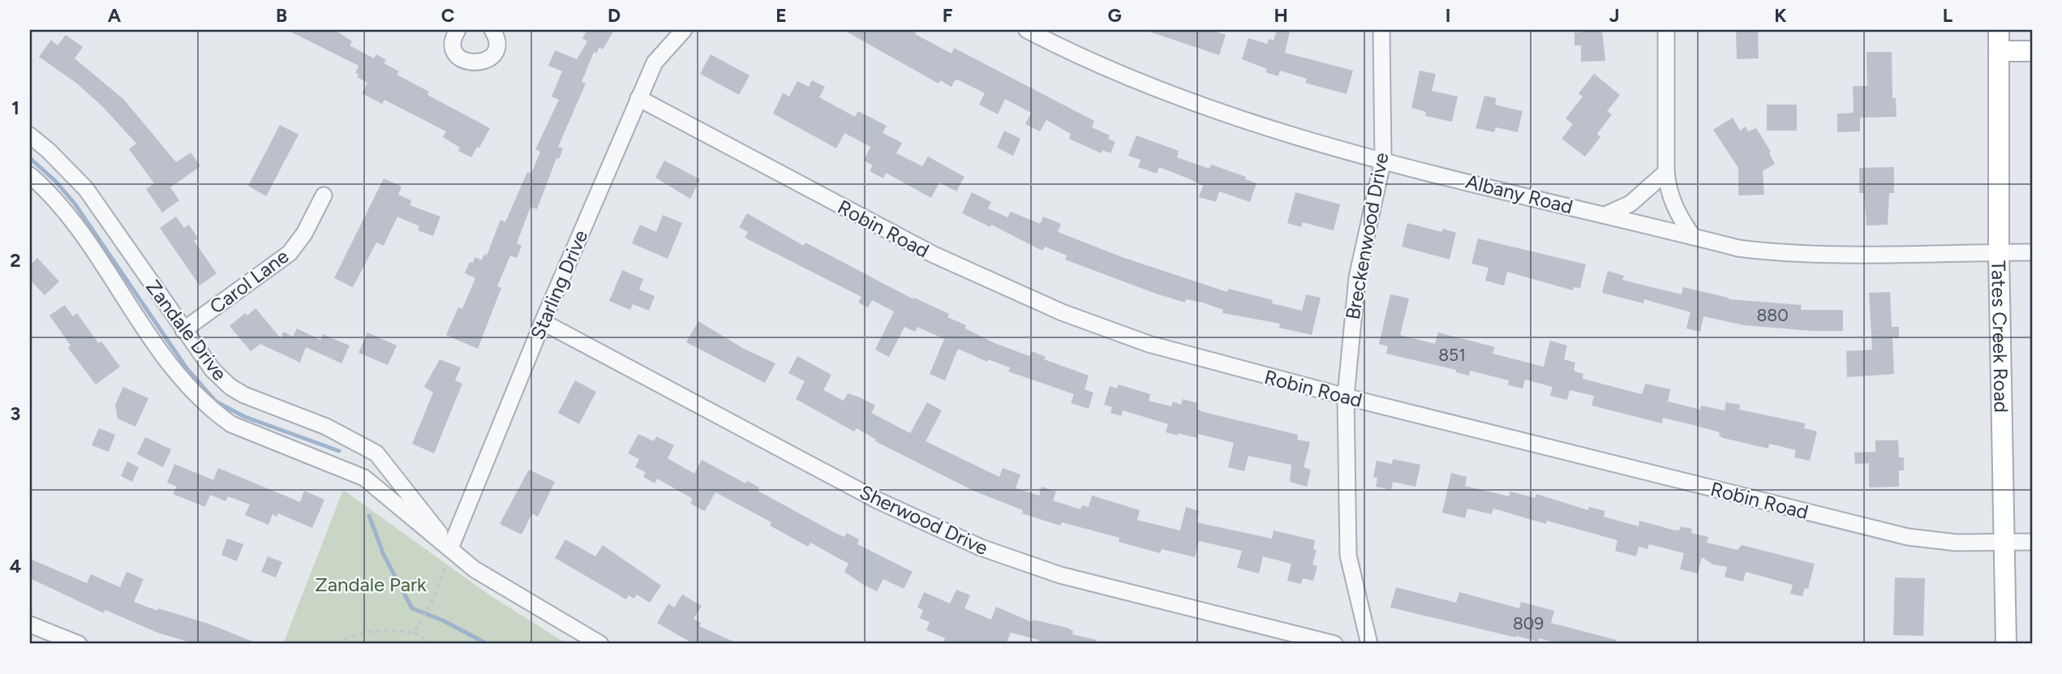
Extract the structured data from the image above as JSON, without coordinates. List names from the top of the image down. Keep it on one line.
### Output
{"streets":{"main road":["Tates Creek Road"],"street":["Albany Road","Robin Road","Breckenwood Drive","Carol Lane","Starling Drive","Zandale Drive","Sherwood Drive"]},"crossings":[["Albany Road","Breckenwood Drive"],["Albany Road","Tates Creek Road"],["Robin Road","Breckenwood Drive"],["Robin Road","Starling Drive"],["Robin Road","Tates Creek Road"],["Carol Lane","Zandale Drive"],["Starling Drive","Zandale Drive"],["Starling Drive","Sherwood Drive"]],"parks":["Zandale Park"],"house_numbers":["880","851","809"],"grid":{"columns":["A","B","C","D","E","F","G","H","I","J","K","L"],"rows":["1","2","3","4"]}}
